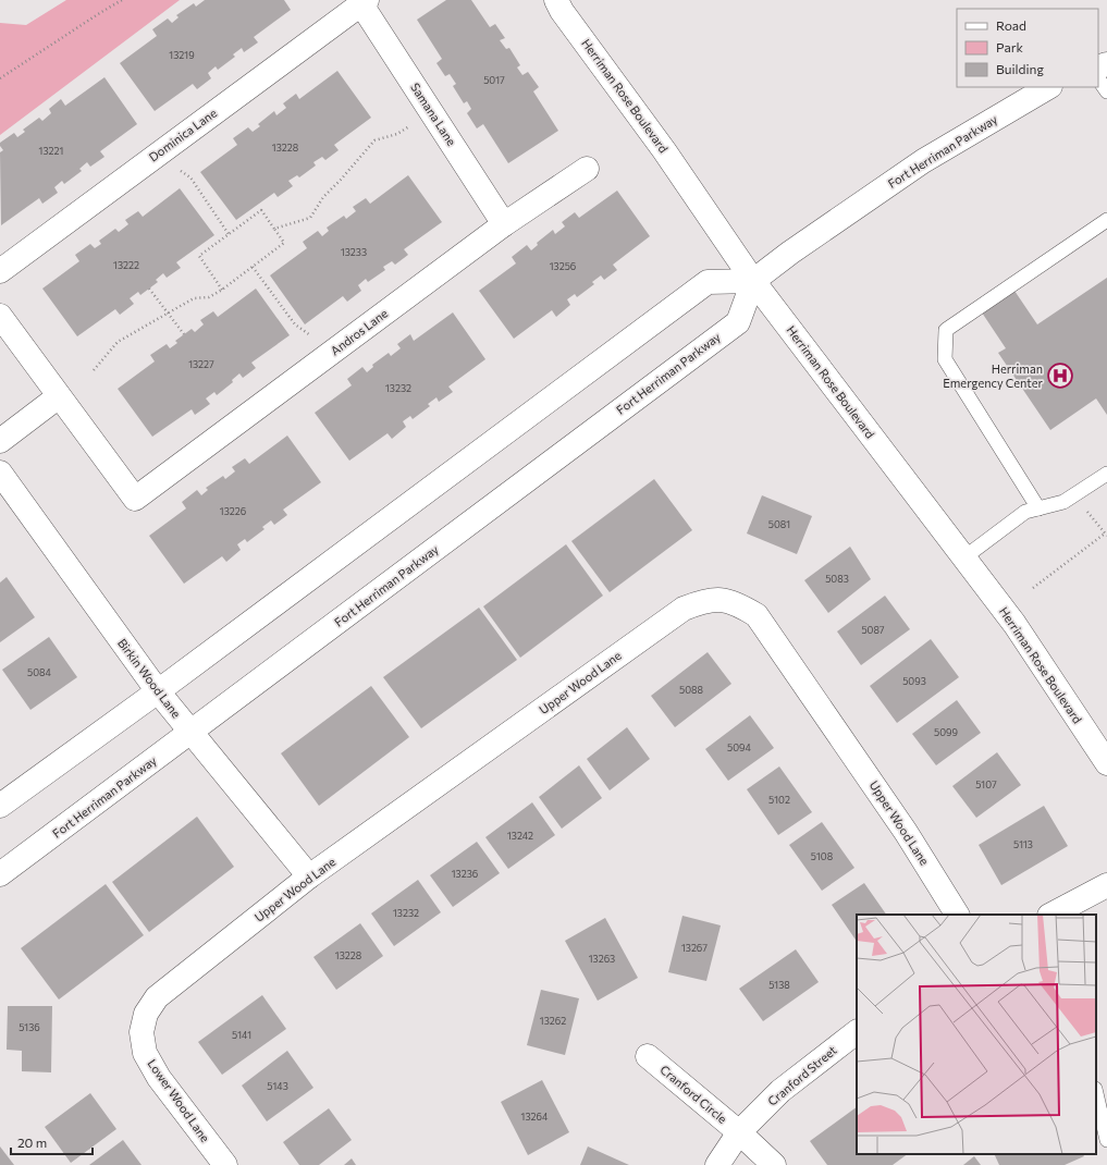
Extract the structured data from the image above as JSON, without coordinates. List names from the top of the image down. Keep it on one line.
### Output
{"streets":{"street":["Herriman Rose Boulevard","Samana Lane","Dominica Lane","Fort Herriman Parkway","Andros Lane","Birkin Wood Lane","Upper Wood Lane","Cranford Street","Cranford Circle","Lower Wood Lane"]},"crossings":[["Herriman Rose Boulevard","Fort Herriman Parkway"],["Samana Lane","Dominica Lane"],["Samana Lane","Andros Lane"],["Fort Herriman Parkway","Birkin Wood Lane"],["Birkin Wood Lane","Upper Wood Lane"],["Upper Wood Lane","Lower Wood Lane"],["Cranford Street","Cranford Circle"]],"places":{"hospital":["Herriman Emergency Center"]},"house_numbers":["13219","5017","13228","13221","13233","13222","13256","13227","13232","13226","5081","5083","5087","5084","5093","5088","5099","5094","5107","5102","13242","5113","5108","13236","13232","13267","13228","13263","5138","13262","5136","5141","5143","13264"],"legend":["Road","Park","Building"],"scale_bar":"20 m"}
